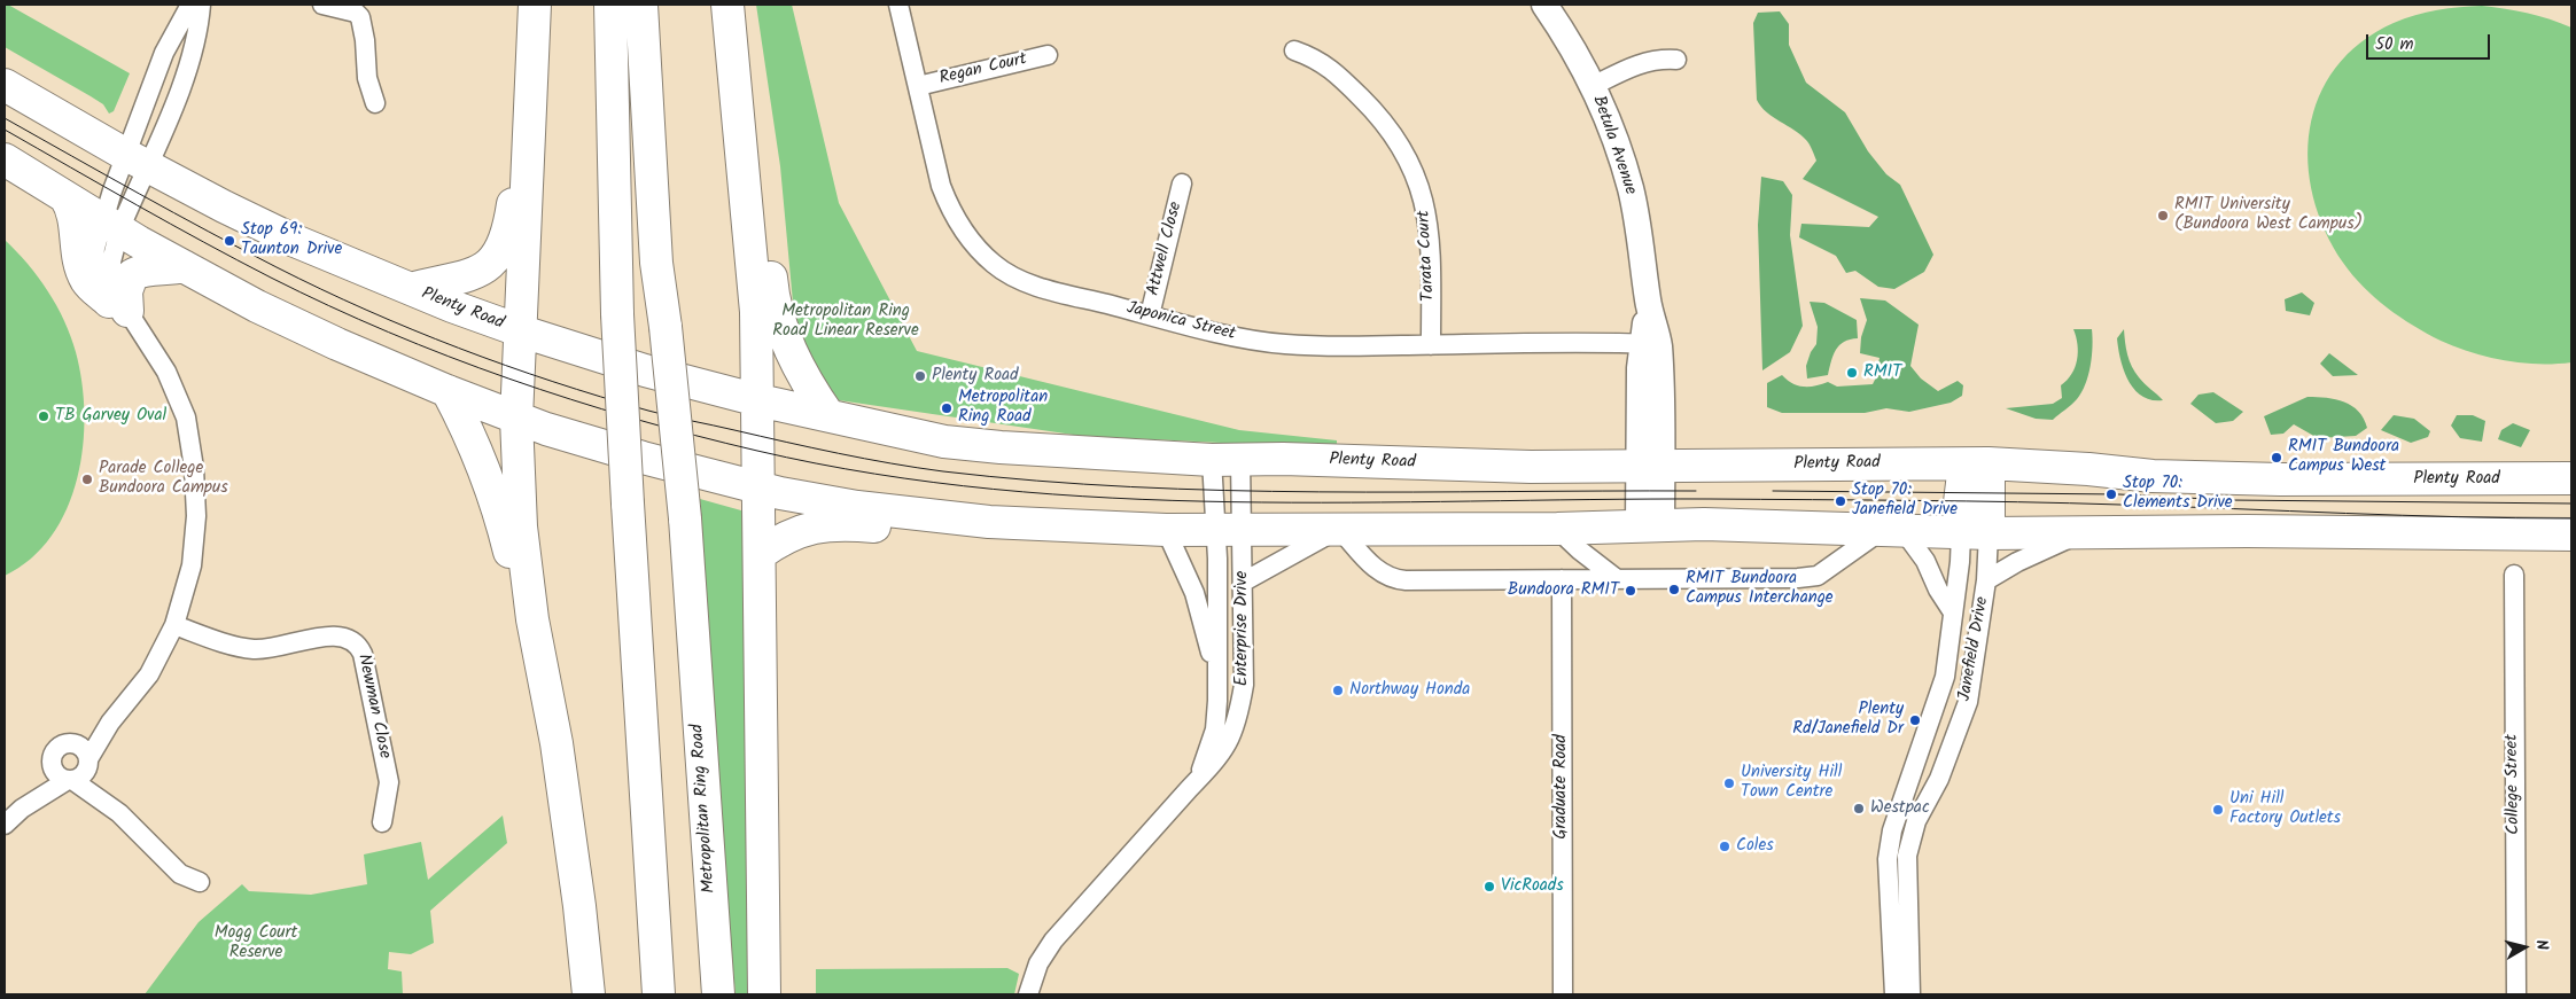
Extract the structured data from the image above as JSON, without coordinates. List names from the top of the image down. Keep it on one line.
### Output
{"streets":{"highway":["Plenty Road","Janefield Drive","Metropolitan Ring Road"],"street":["Regan Court","Betula Avenue","Attwell Close","Tarata Court","Japonica Street","Enterprise Drive","Newman Close","College Street","Graduate Road"]},"crossings":[["Regan Court","Japonica Street"],["Betula Avenue","Plenty Road"],["Betula Avenue","Japonica Street"],["Attwell Close","Japonica Street"],["Tarata Court","Japonica Street"],["Plenty Road","Enterprise Drive"],["Plenty Road","Janefield Drive"]],"parks":["Metropolitan Ring Road Linear Reserve","Mogg Court Reserve"],"places":["RMIT University (Bundoora West Campus)","Stop 69: Taunton Drive","RMIT","Plenty Road","Metropolitan Ring Road","TB Garvey Oval","RMIT Bundoora Campus West","Parade College Bundoora Campus","Stop 70: Clements Drive","Stop 70: Janefield Drive","RMIT Bundoora Campus Interchange","Bundoora RMIT","Northway Honda","Plenty Rd/Janefield Dr","University Hill Town Centre","Westpac","Uni Hill Factory Outlets","Coles","VicRoads"],"scale_bar":"50 m","north":"right"}
